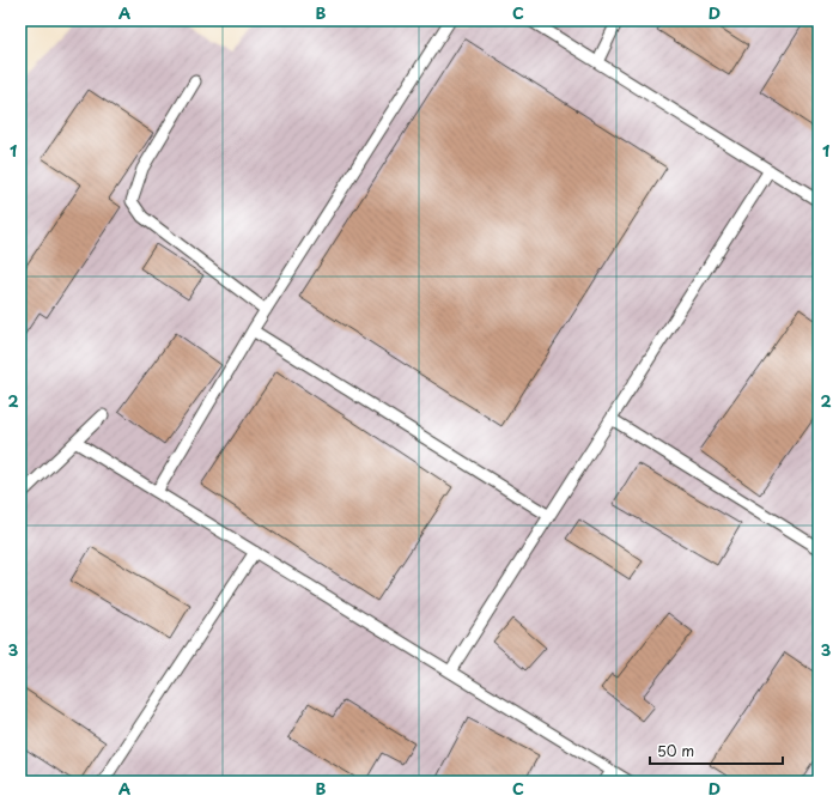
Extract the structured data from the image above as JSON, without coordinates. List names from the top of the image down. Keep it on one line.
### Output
{"scale_bar":"50 m","grid":{"columns":["A","B","C","D"],"rows":["1","2","3"]}}
